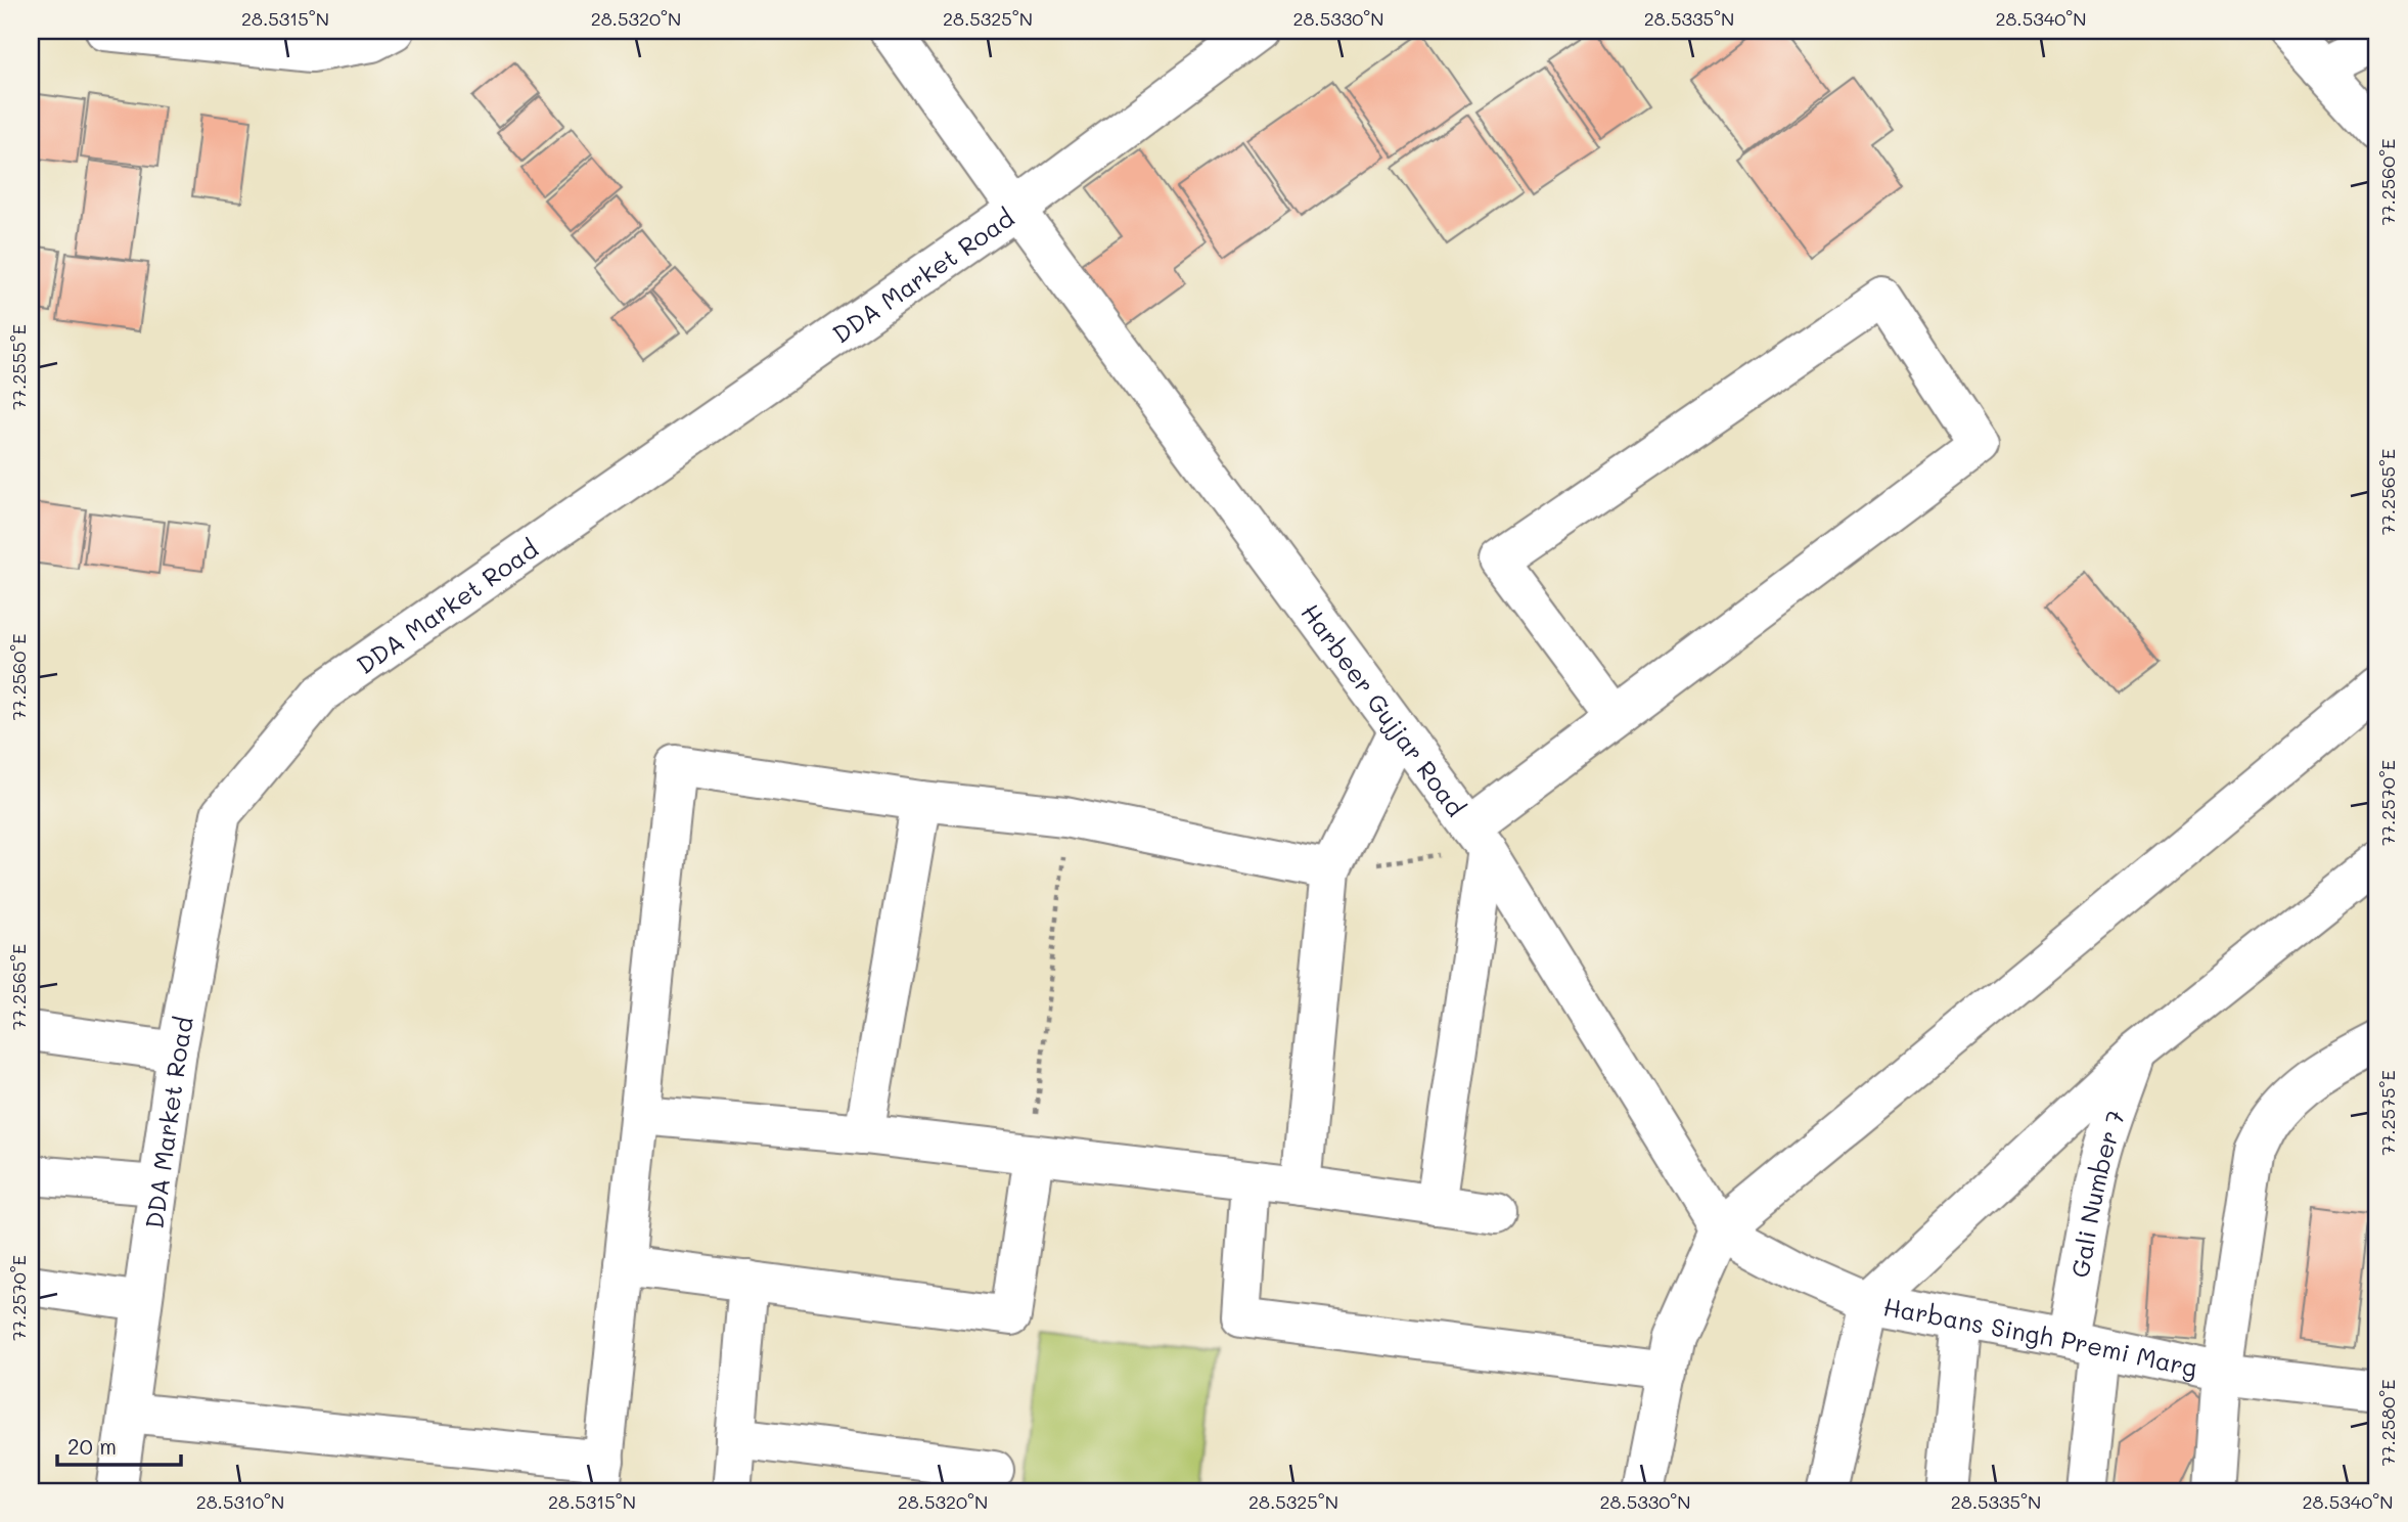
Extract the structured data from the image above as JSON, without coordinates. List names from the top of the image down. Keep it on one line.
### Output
{"streets":{"street":["DDA Market Road","Harbeer Gujjar Road","Gali Number 7","Harbans Singh Premi Marg"]},"crossings":[["DDA Market Road","Harbeer Gujjar Road"],["Harbeer Gujjar Road","Harbans Singh Premi Marg"],["Gali Number 7","Harbans Singh Premi Marg"]],"scale_bar":"20 m","coordinates":["28.5315°N","28.5320°N","28.5325°N","28.5330°N","28.5335°N","28.5340°N","77.2560°E","77.2555°E","77.2565°E","77.2570°E","77.2575°E","77.2580°E","28.5310°N"]}
